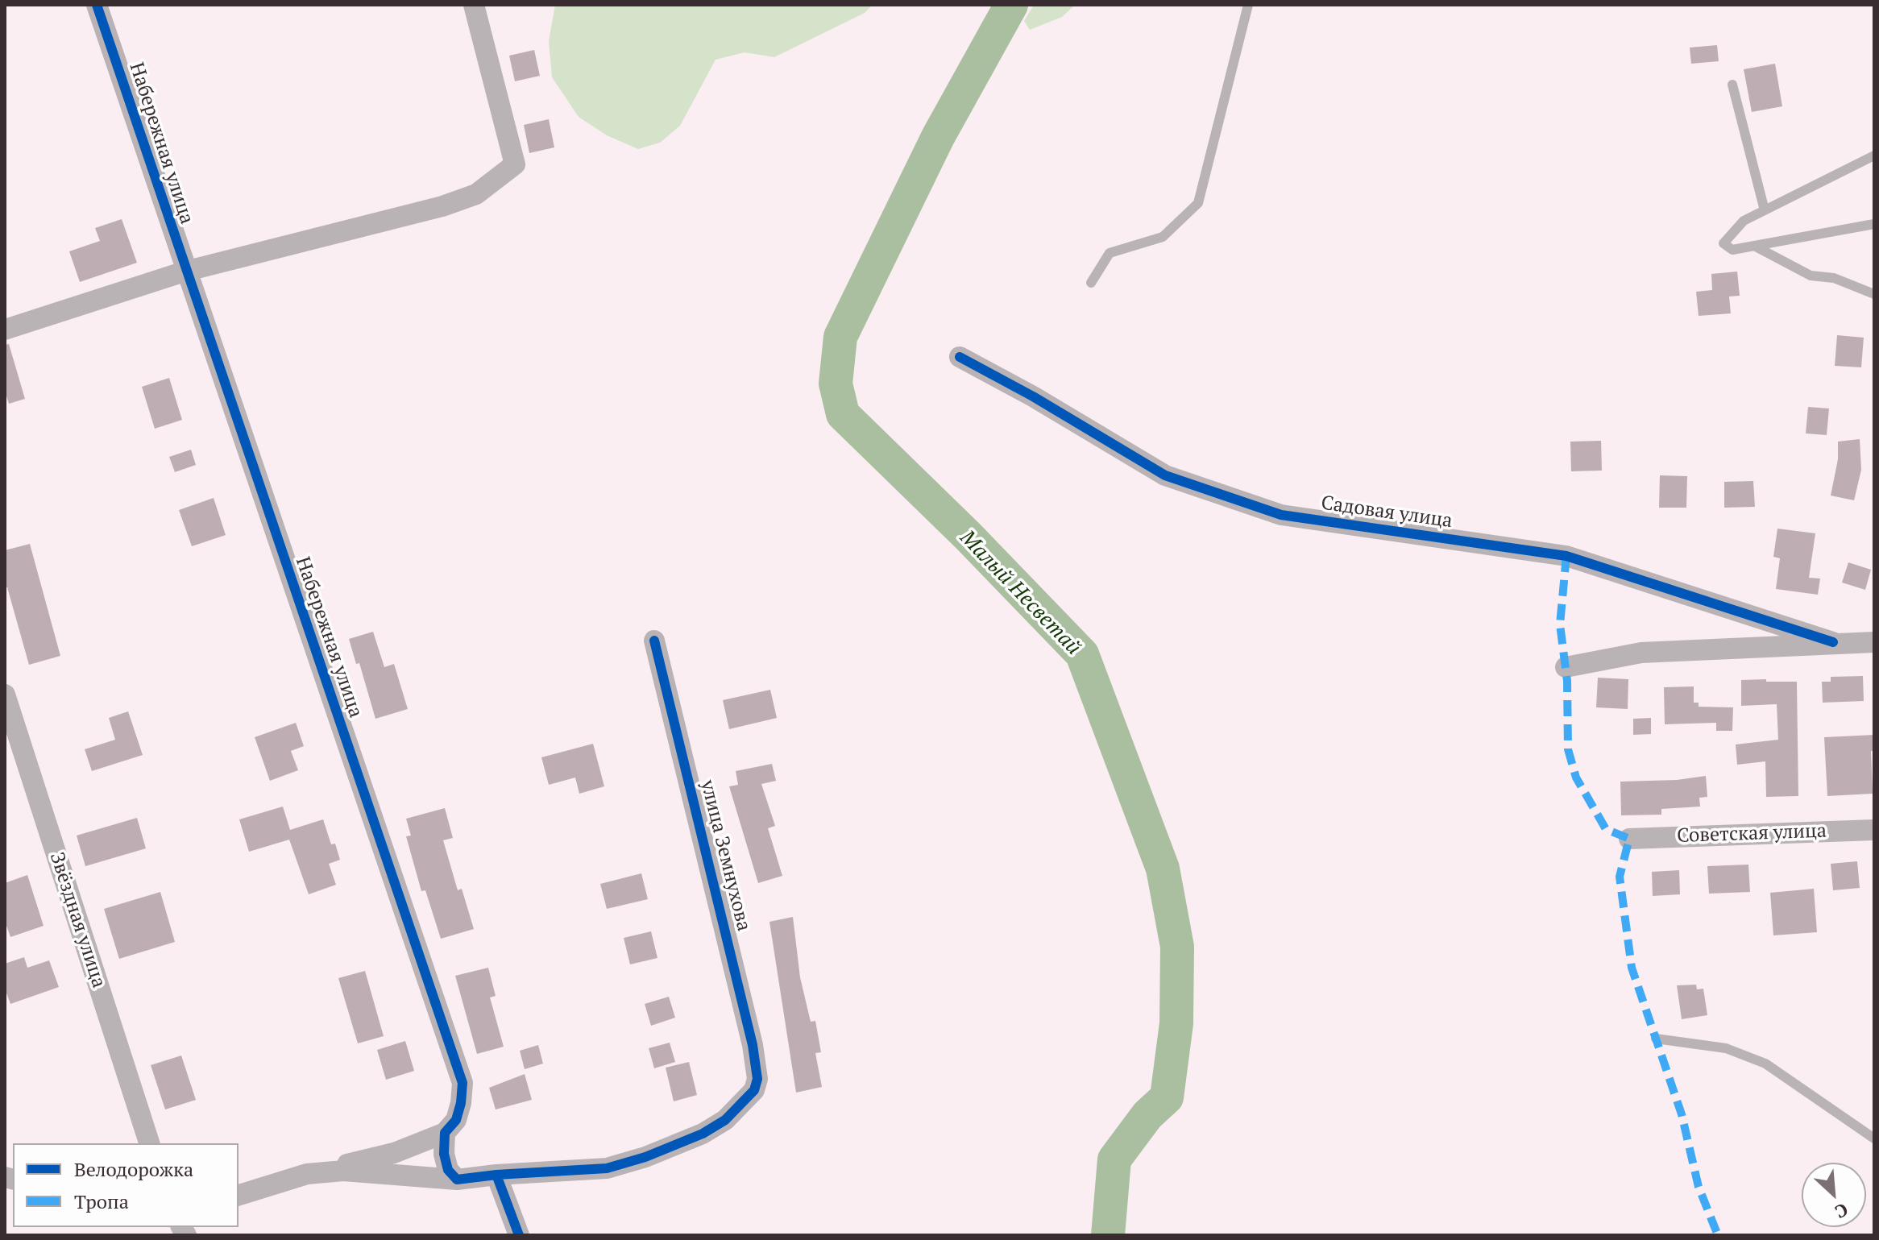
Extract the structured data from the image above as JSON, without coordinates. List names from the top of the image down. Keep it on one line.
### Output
{"streets":{"street":["Набережная улица","Садовая улица","Советская улица","улица Земнухова","Звёздная улица"]},"water":["Малый Несветай"],"legend":["Велодорожка","Тропа"],"north":"bottom right"}
